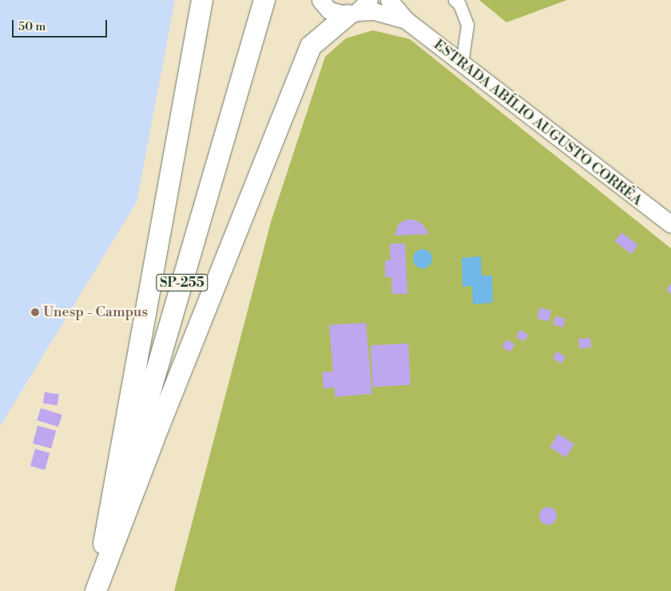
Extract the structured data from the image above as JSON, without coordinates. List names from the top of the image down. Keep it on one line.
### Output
{"streets":{"highway":["SP-255"],"main road":["ESTRADA ABÍLIO AUGUSTO CORRÊA"]},"places":["Unesp - Campus"],"scale_bar":"50 m"}
